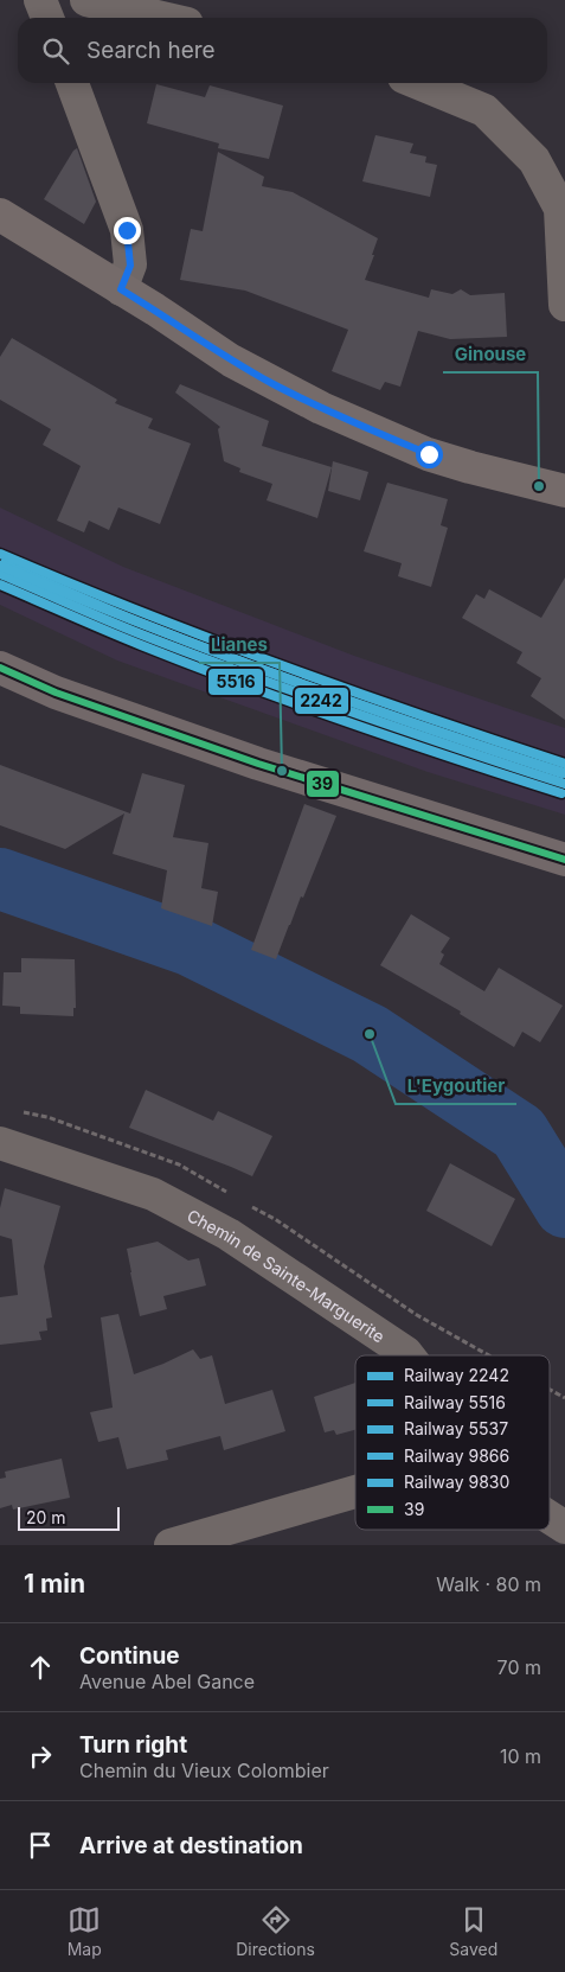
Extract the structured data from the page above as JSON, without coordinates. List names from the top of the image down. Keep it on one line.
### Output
{"streets":{"street":["Chemin de Sainte-Marguerite"]},"places":["Ginouse","Lianes","L'Eygoutier"],"lines":["rail line 5537","rail line 9866","rail line 9830","rail line 2242","rail line 5516","transit line 39"],"legend":["Railway 2242","Railway 5516","Railway 5537","Railway 9866","Railway 9830","39"],"scale_bar":"20 m","page":{"search":"Search here","scale":"20 m","heading":["1 min","Walk · 80 m"],"list":[["Continue","Avenue Abel Gance","70 m"],["Turn right","Chemin du Vieux Colombier","10 m"],"Arrive at destination"],"nav":["Map","Directions","Saved"]}}
